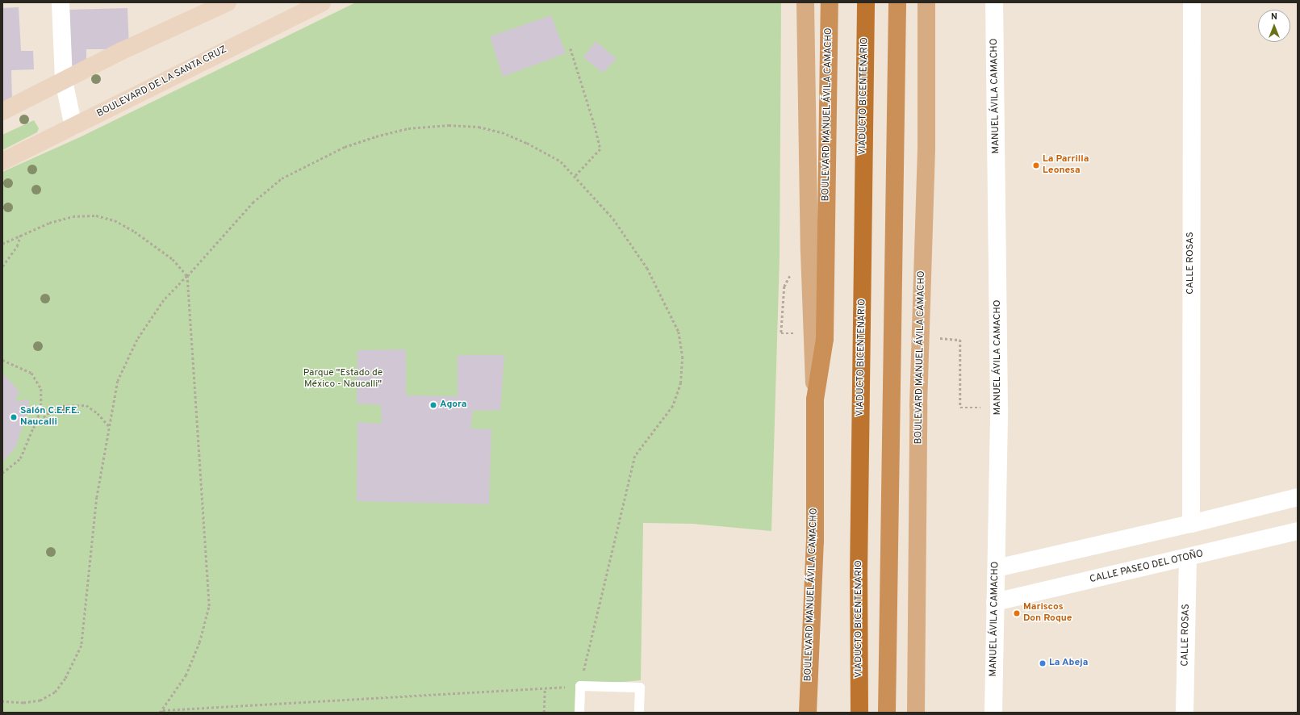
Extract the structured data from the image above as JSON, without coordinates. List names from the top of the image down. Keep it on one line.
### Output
{"streets":{"highway":["VIADUCTO BICENTENARIO","BOULEVARD MANUEL ÁVILA CAMACHO"],"main road":["BOULEVARD DE LA SANTA CRUZ"],"street":["MANUEL ÁVILA CAMACHO","CALLE ROSAS","CALLE PASEO DEL OTOÑO"]},"crossings":[["MANUEL ÁVILA CAMACHO","CALLE PASEO DEL OTOÑO"],["CALLE ROSAS","CALLE PASEO DEL OTOÑO"]],"parks":["Parque \"Estado de México - Naucalli\""],"places":["La Parrilla Leonesa","Agora","Salón C.E.F.E. Naucalli","Mariscos Don Roque","La Abeja"],"north":"top"}
